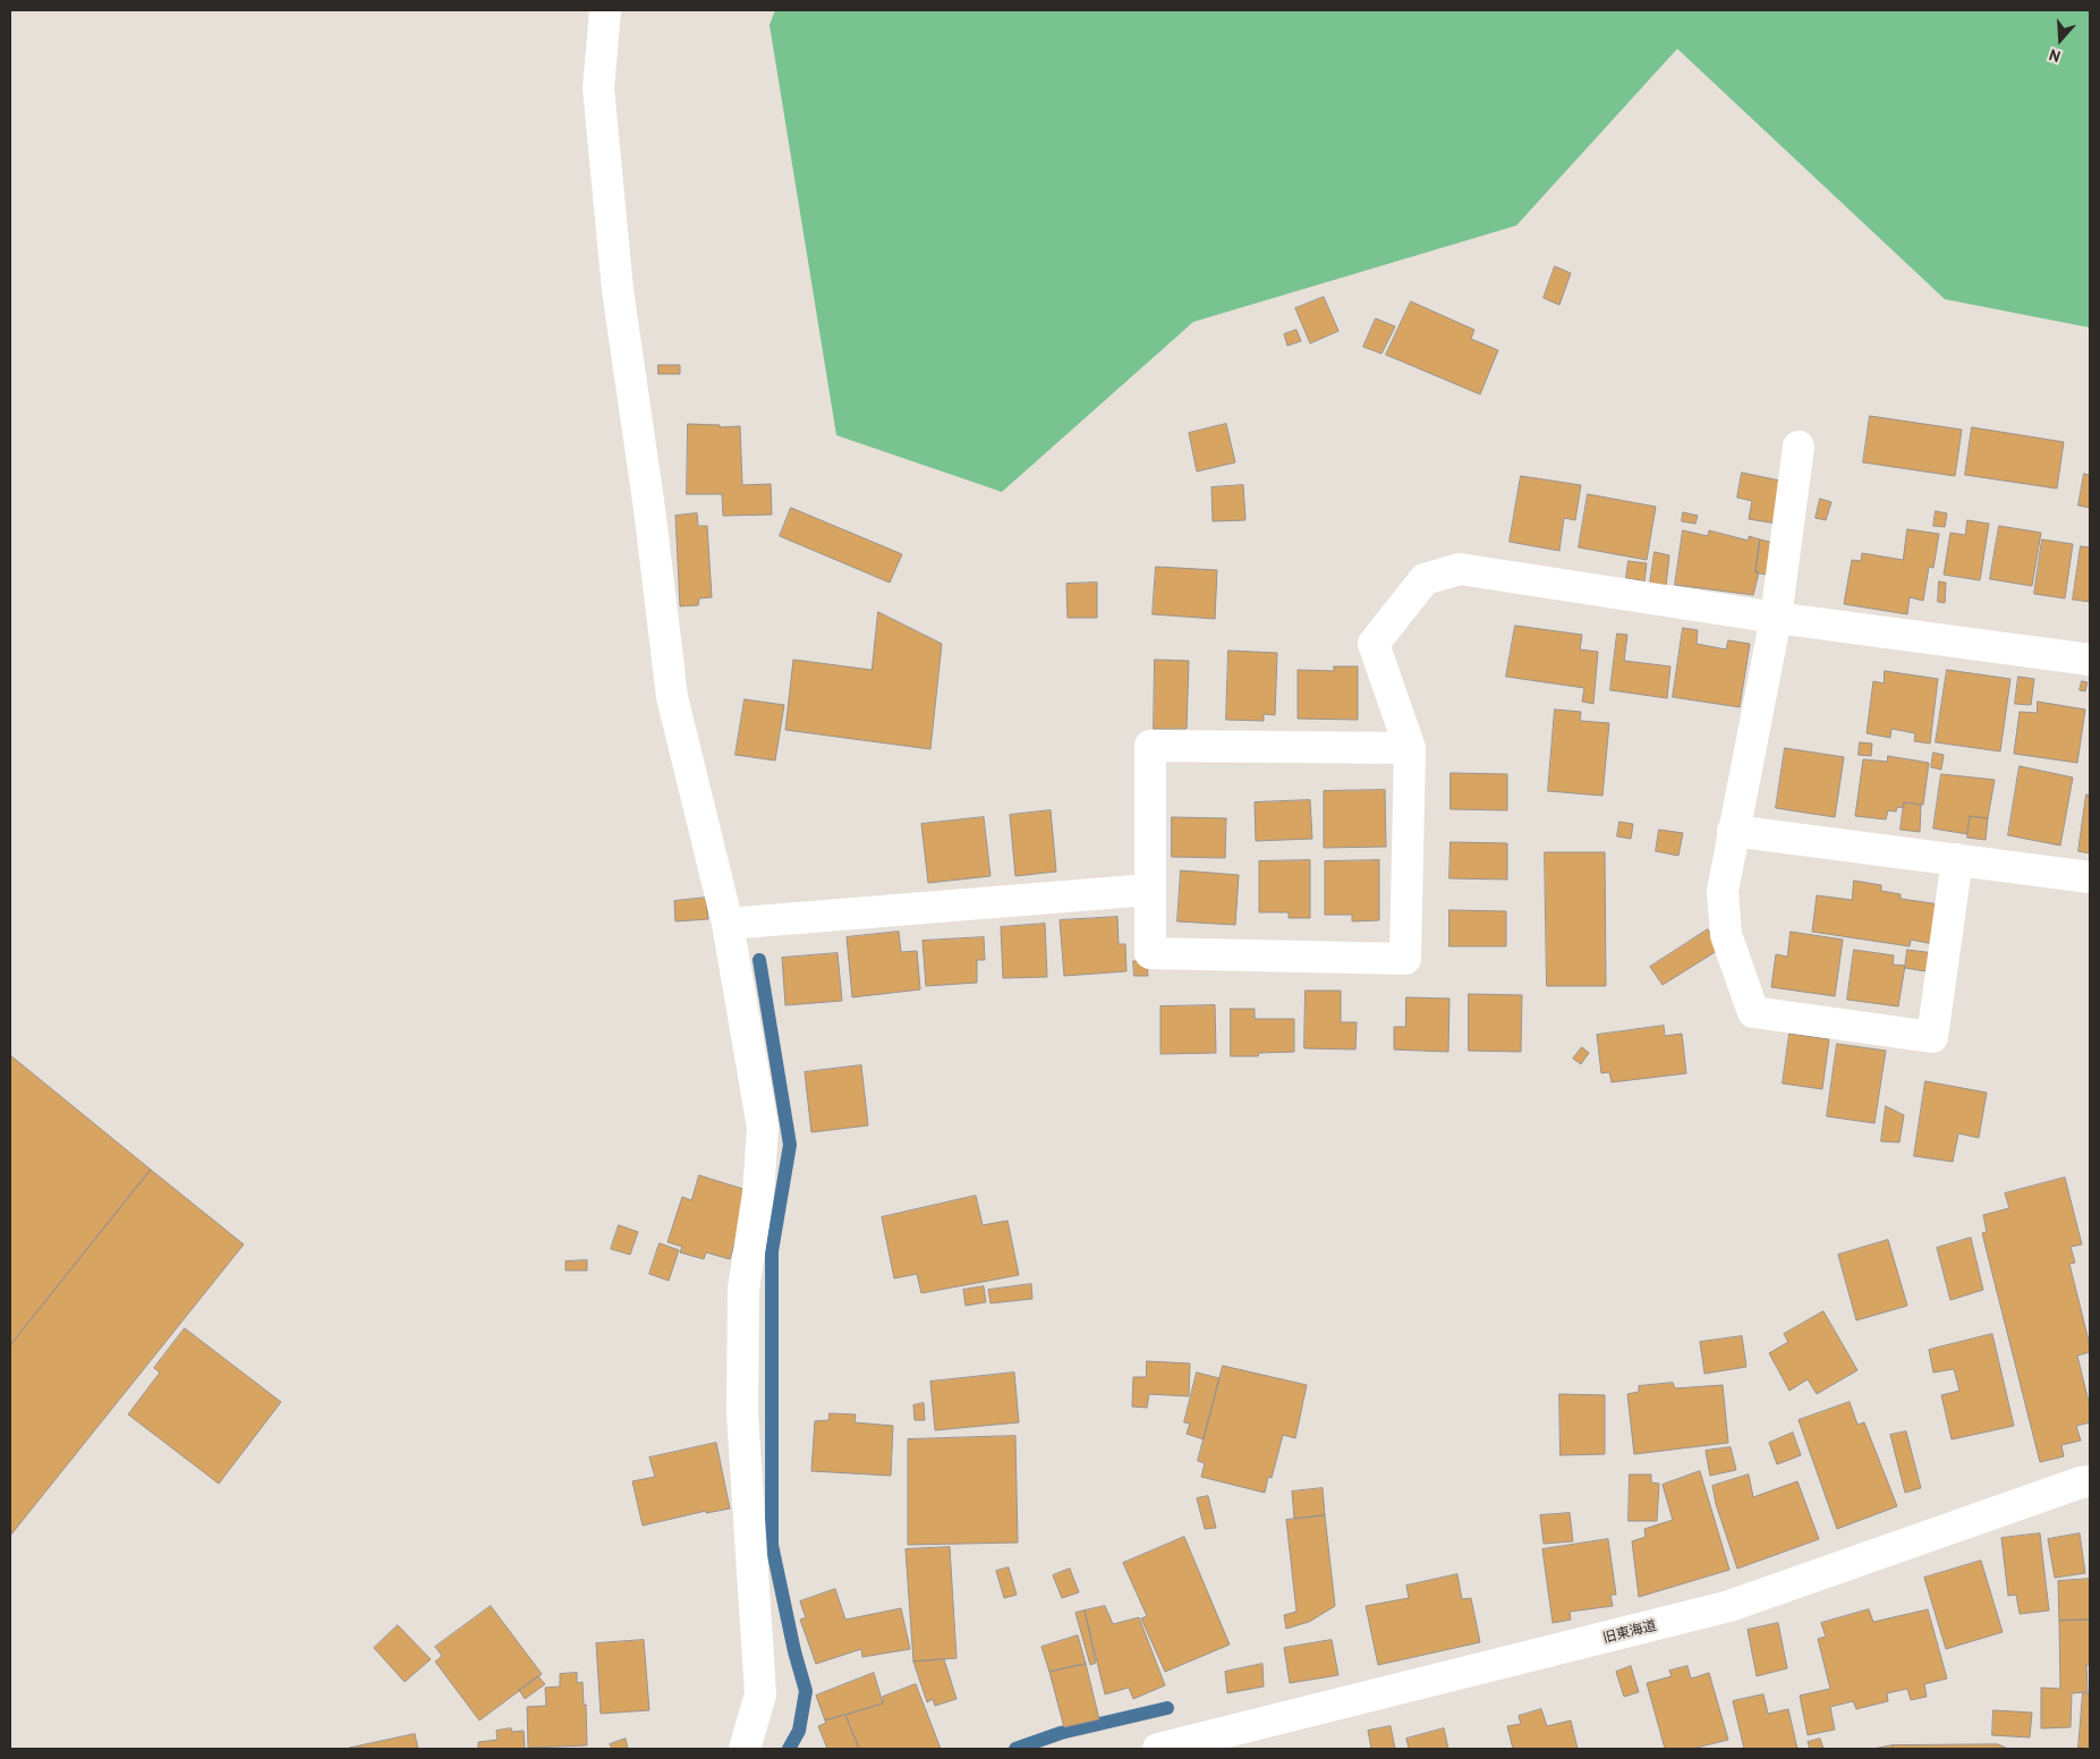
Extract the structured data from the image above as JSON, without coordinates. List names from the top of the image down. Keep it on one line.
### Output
{"streets":{"street":["旧東海道"]},"north":"bottom"}
